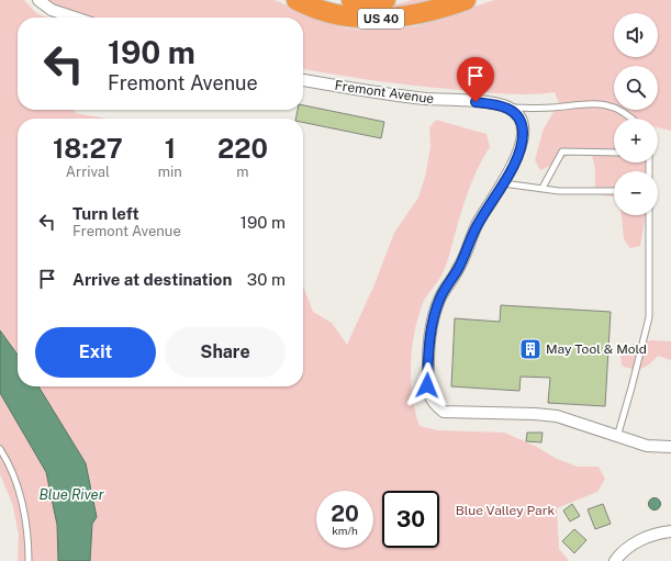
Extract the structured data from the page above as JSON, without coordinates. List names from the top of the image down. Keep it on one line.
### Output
{"streets":{"highway":["US 40"],"street":["Fremont Avenue"]},"water":["Blue River"],"parks":["Blue Valley Park"],"places":{"building":["May Tool & Mold"]},"page":{"map_buttons":["+","−"],"turn":["190 m","Fremont Avenue"],"eta":["18:27","Arrival","1","min","220","m"],"list":[{"name":"Turn left","note":"Fremont Avenue","value":"190 m"},{"name":"Arrive at destination","value":"30 m"}],"buttons":["Exit","Share"],"speed":"20 km/h","limit":"30"}}
